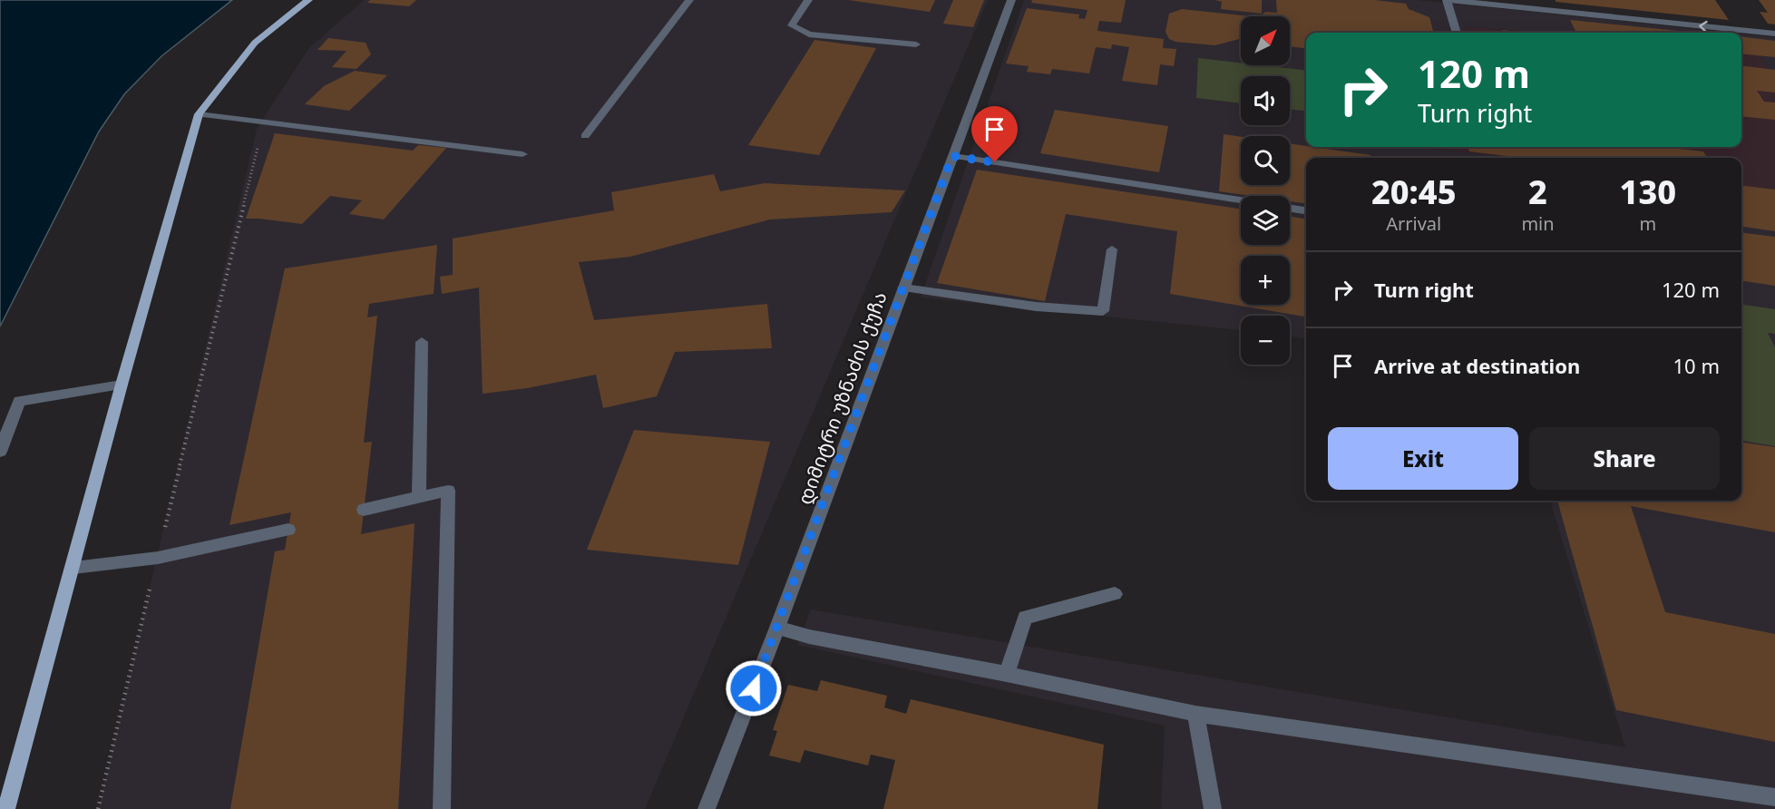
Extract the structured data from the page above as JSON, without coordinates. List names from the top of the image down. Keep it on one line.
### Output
{"streets":{"street":["დიმიტრი უზნაძის ქუჩა"]},"north":"top right","page":{"map_buttons":["+","−"],"turn":["120 m","Turn right"],"eta":["20:45","Arrival","2","min","130","m"],"list":[{"name":"Turn right","value":"120 m"},{"name":"Arrive at destination","value":"10 m"}],"buttons":["Exit","Share"]}}
